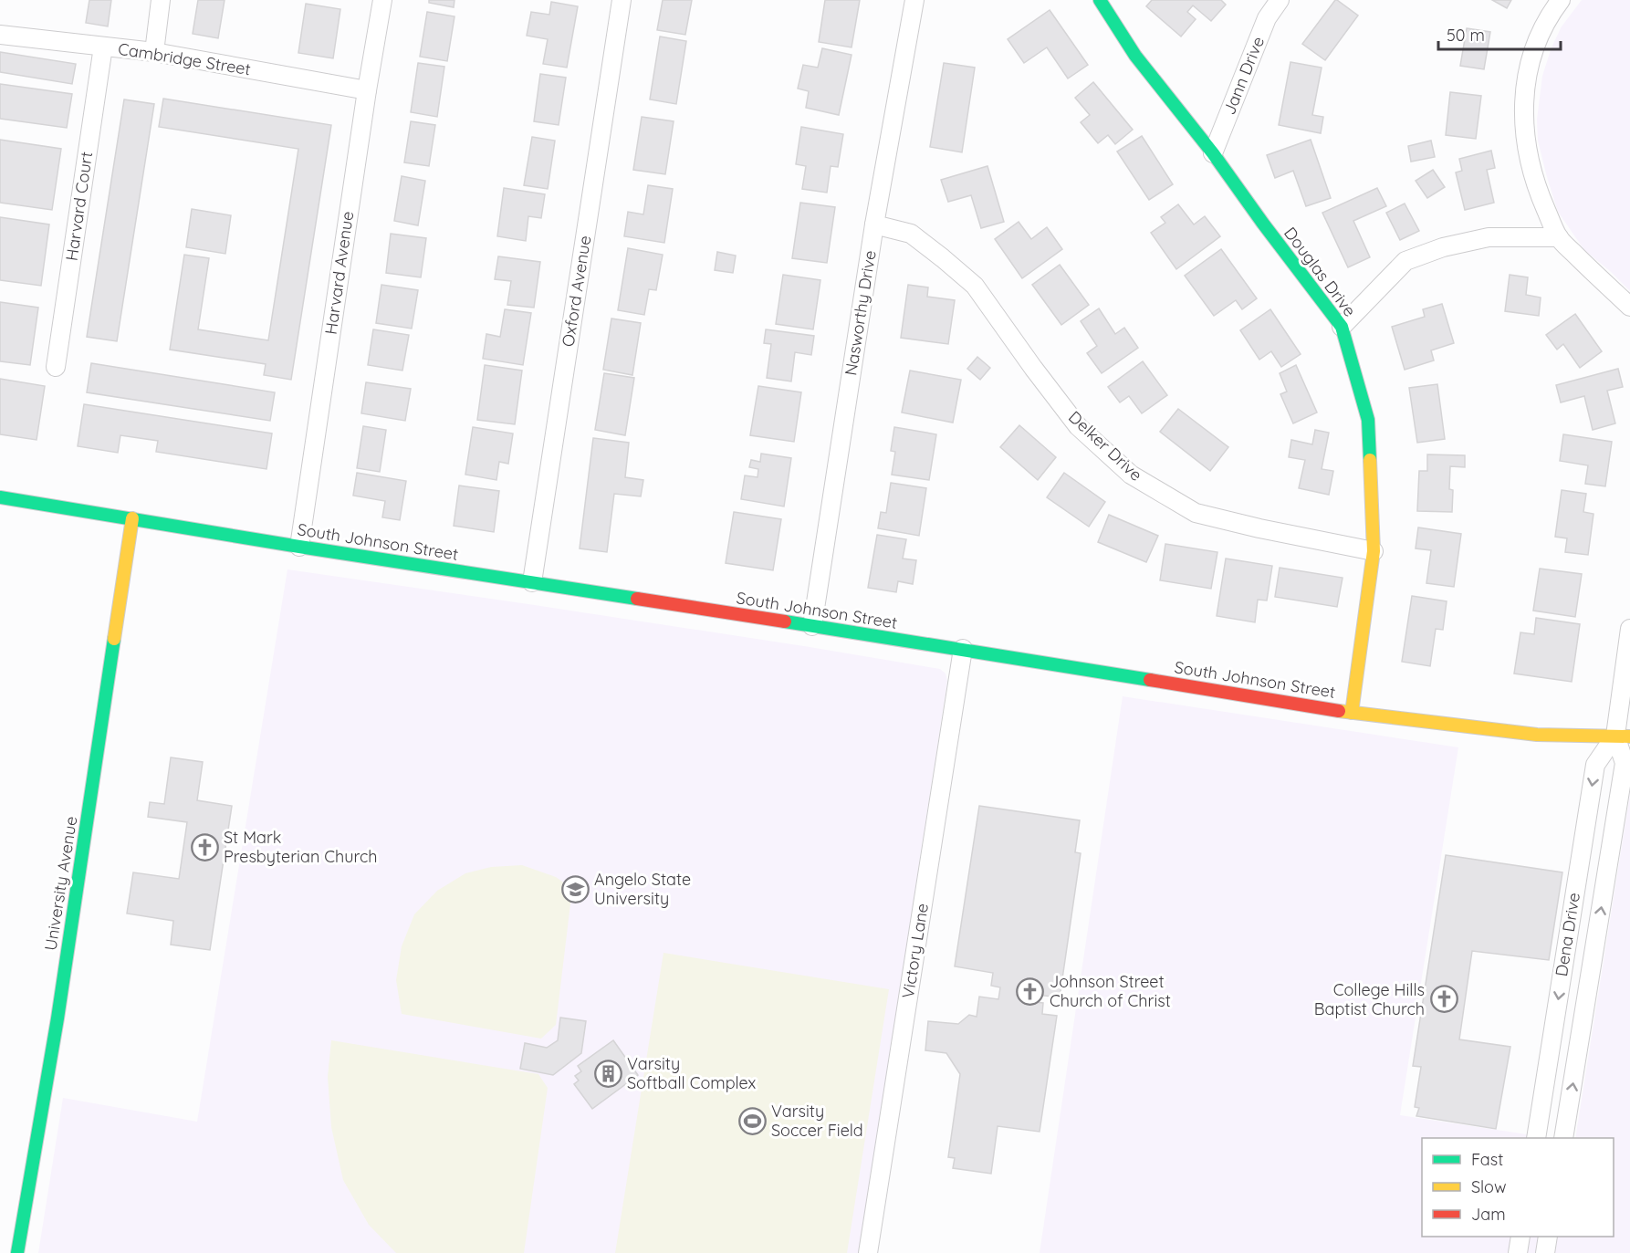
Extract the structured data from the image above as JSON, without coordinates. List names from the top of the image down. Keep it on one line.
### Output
{"streets":{"main road":["Douglas Drive","South Johnson Street","University Avenue"],"street":["Cambridge Street","Jann Drive","Harvard Court","Harvard Avenue","Oxford Avenue","Nasworthy Drive","Delker Drive","Dena Drive","Victory Lane"]},"crossings":[["Cambridge Street","Harvard Court"],["Cambridge Street","Harvard Avenue"],["Jann Drive","Douglas Drive"],["Douglas Drive","Delker Drive"],["Douglas Drive","South Johnson Street"],["Harvard Avenue","South Johnson Street"],["Oxford Avenue","South Johnson Street"],["Nasworthy Drive","Delker Drive"],["Nasworthy Drive","South Johnson Street"],["South Johnson Street","University Avenue"],["South Johnson Street","Dena Drive"],["South Johnson Street","Victory Lane"]],"places":{"church":["St Mark Presbyterian Church","Johnson Street Church of Christ","College Hills Baptist Church"],"school or university":["Angelo State University"],"building":["Varsity Softball Complex"],"sports":["Varsity Soccer Field"]},"legend":["Fast","Slow","Jam"],"scale_bar":"50 m"}
